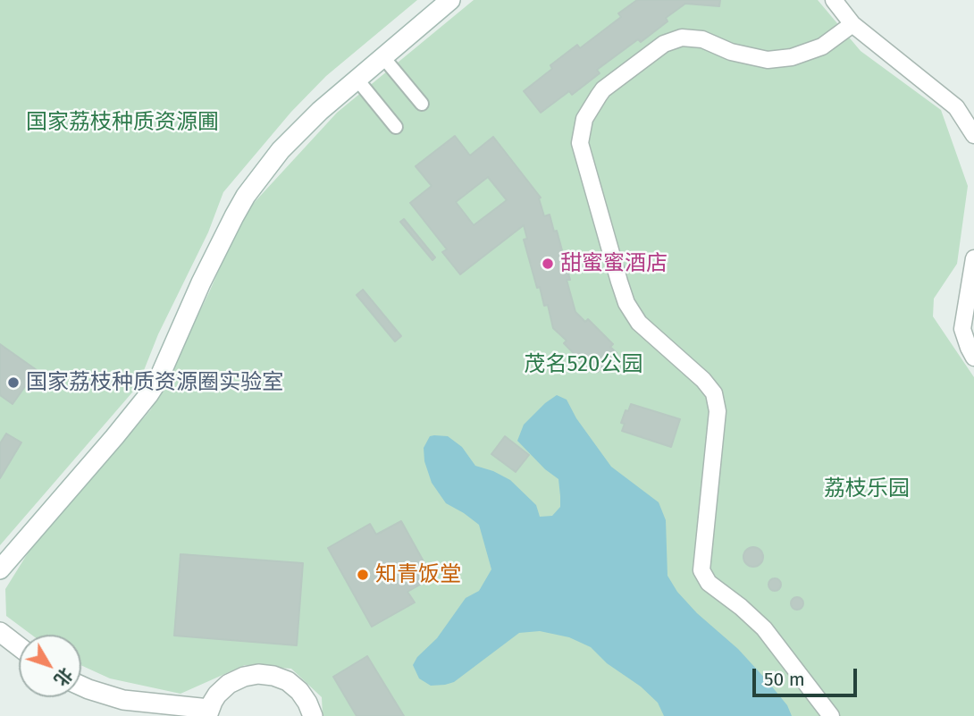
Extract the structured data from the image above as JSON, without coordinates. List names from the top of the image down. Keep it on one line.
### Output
{"parks":["国家荔枝种质资源圃","茂名520公园","荔枝乐园"],"places":["甜蜜蜜酒店","国家荔枝种质资源圈实验室","知青饭堂"],"scale_bar":"50 m","north":"bottom right"}
